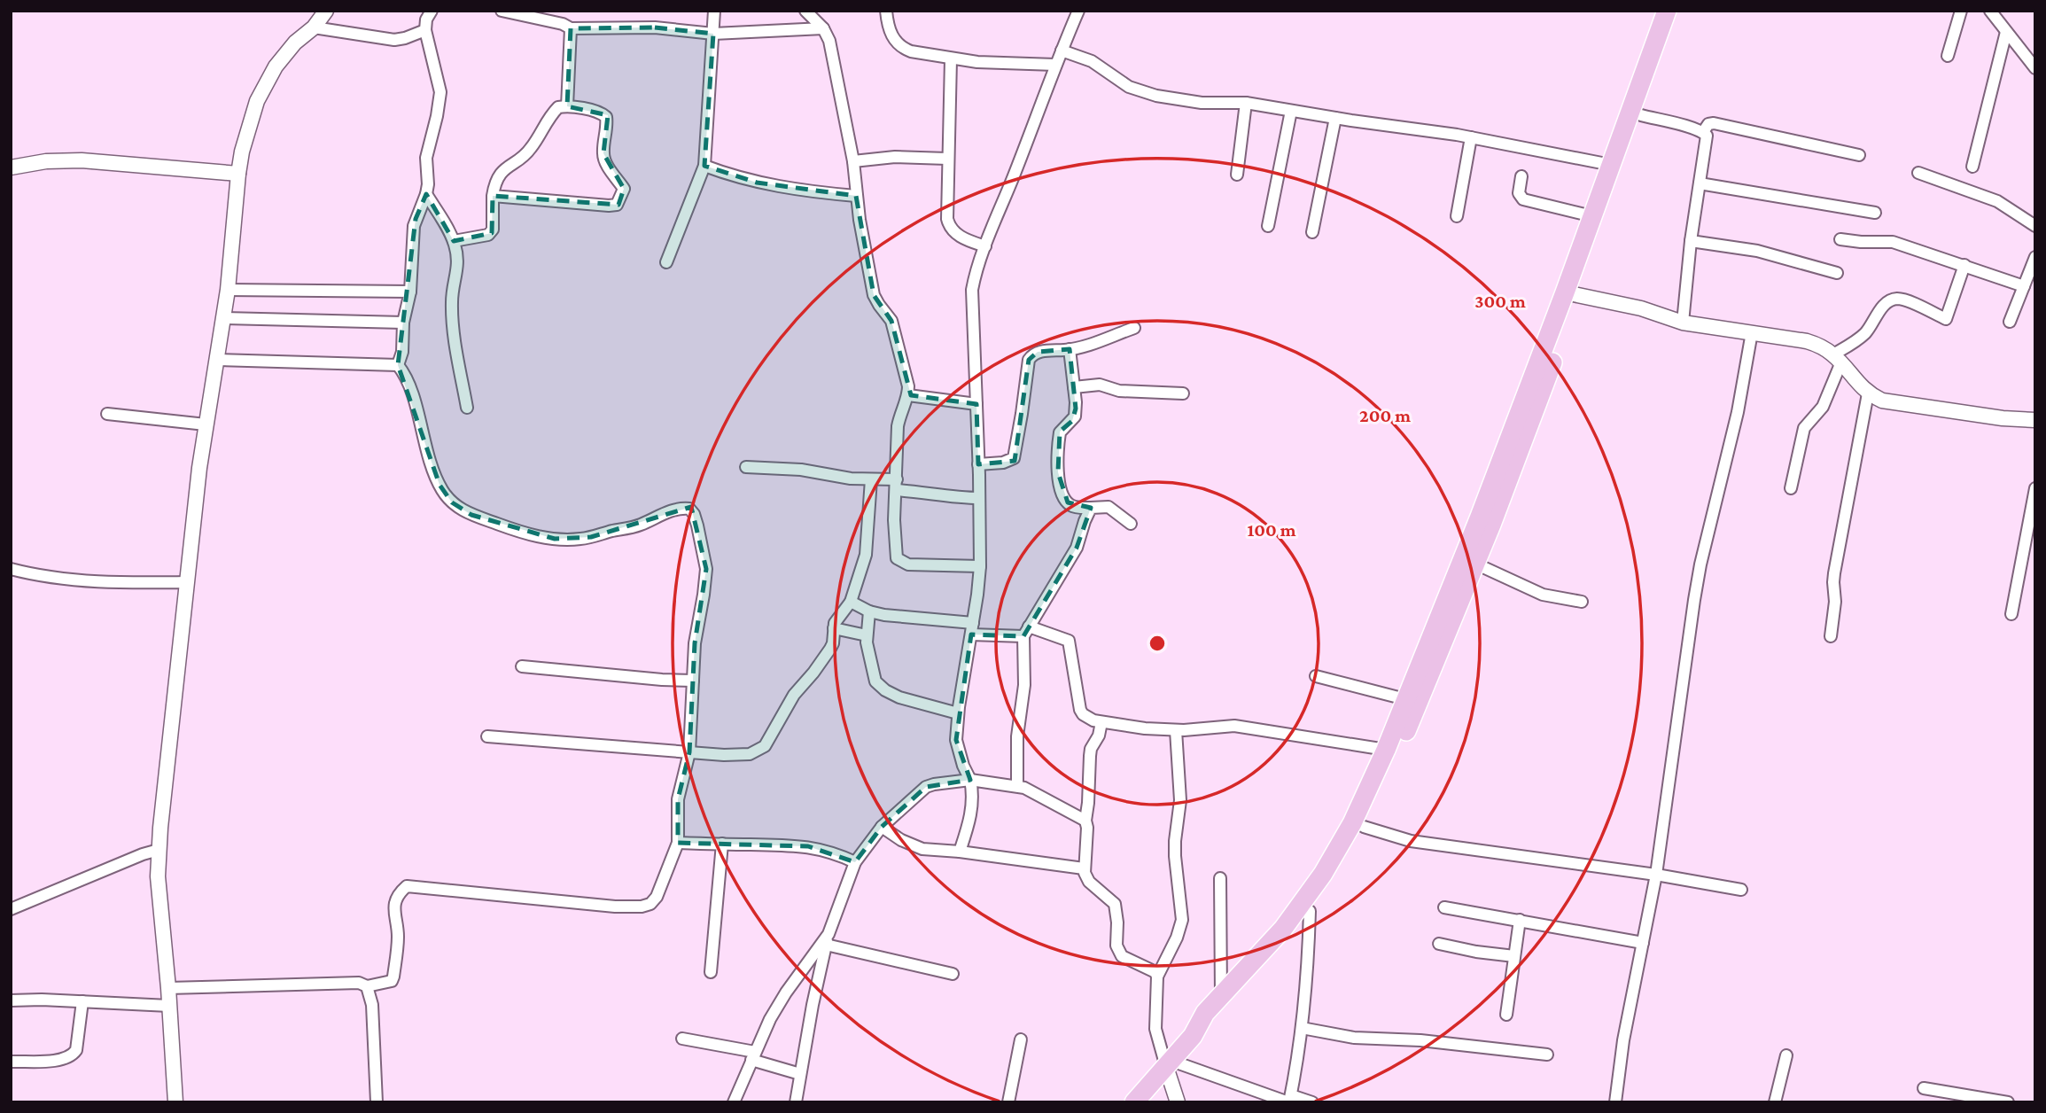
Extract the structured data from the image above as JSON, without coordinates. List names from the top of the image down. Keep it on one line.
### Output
{"rings":["300 m","200 m","100 m"]}
